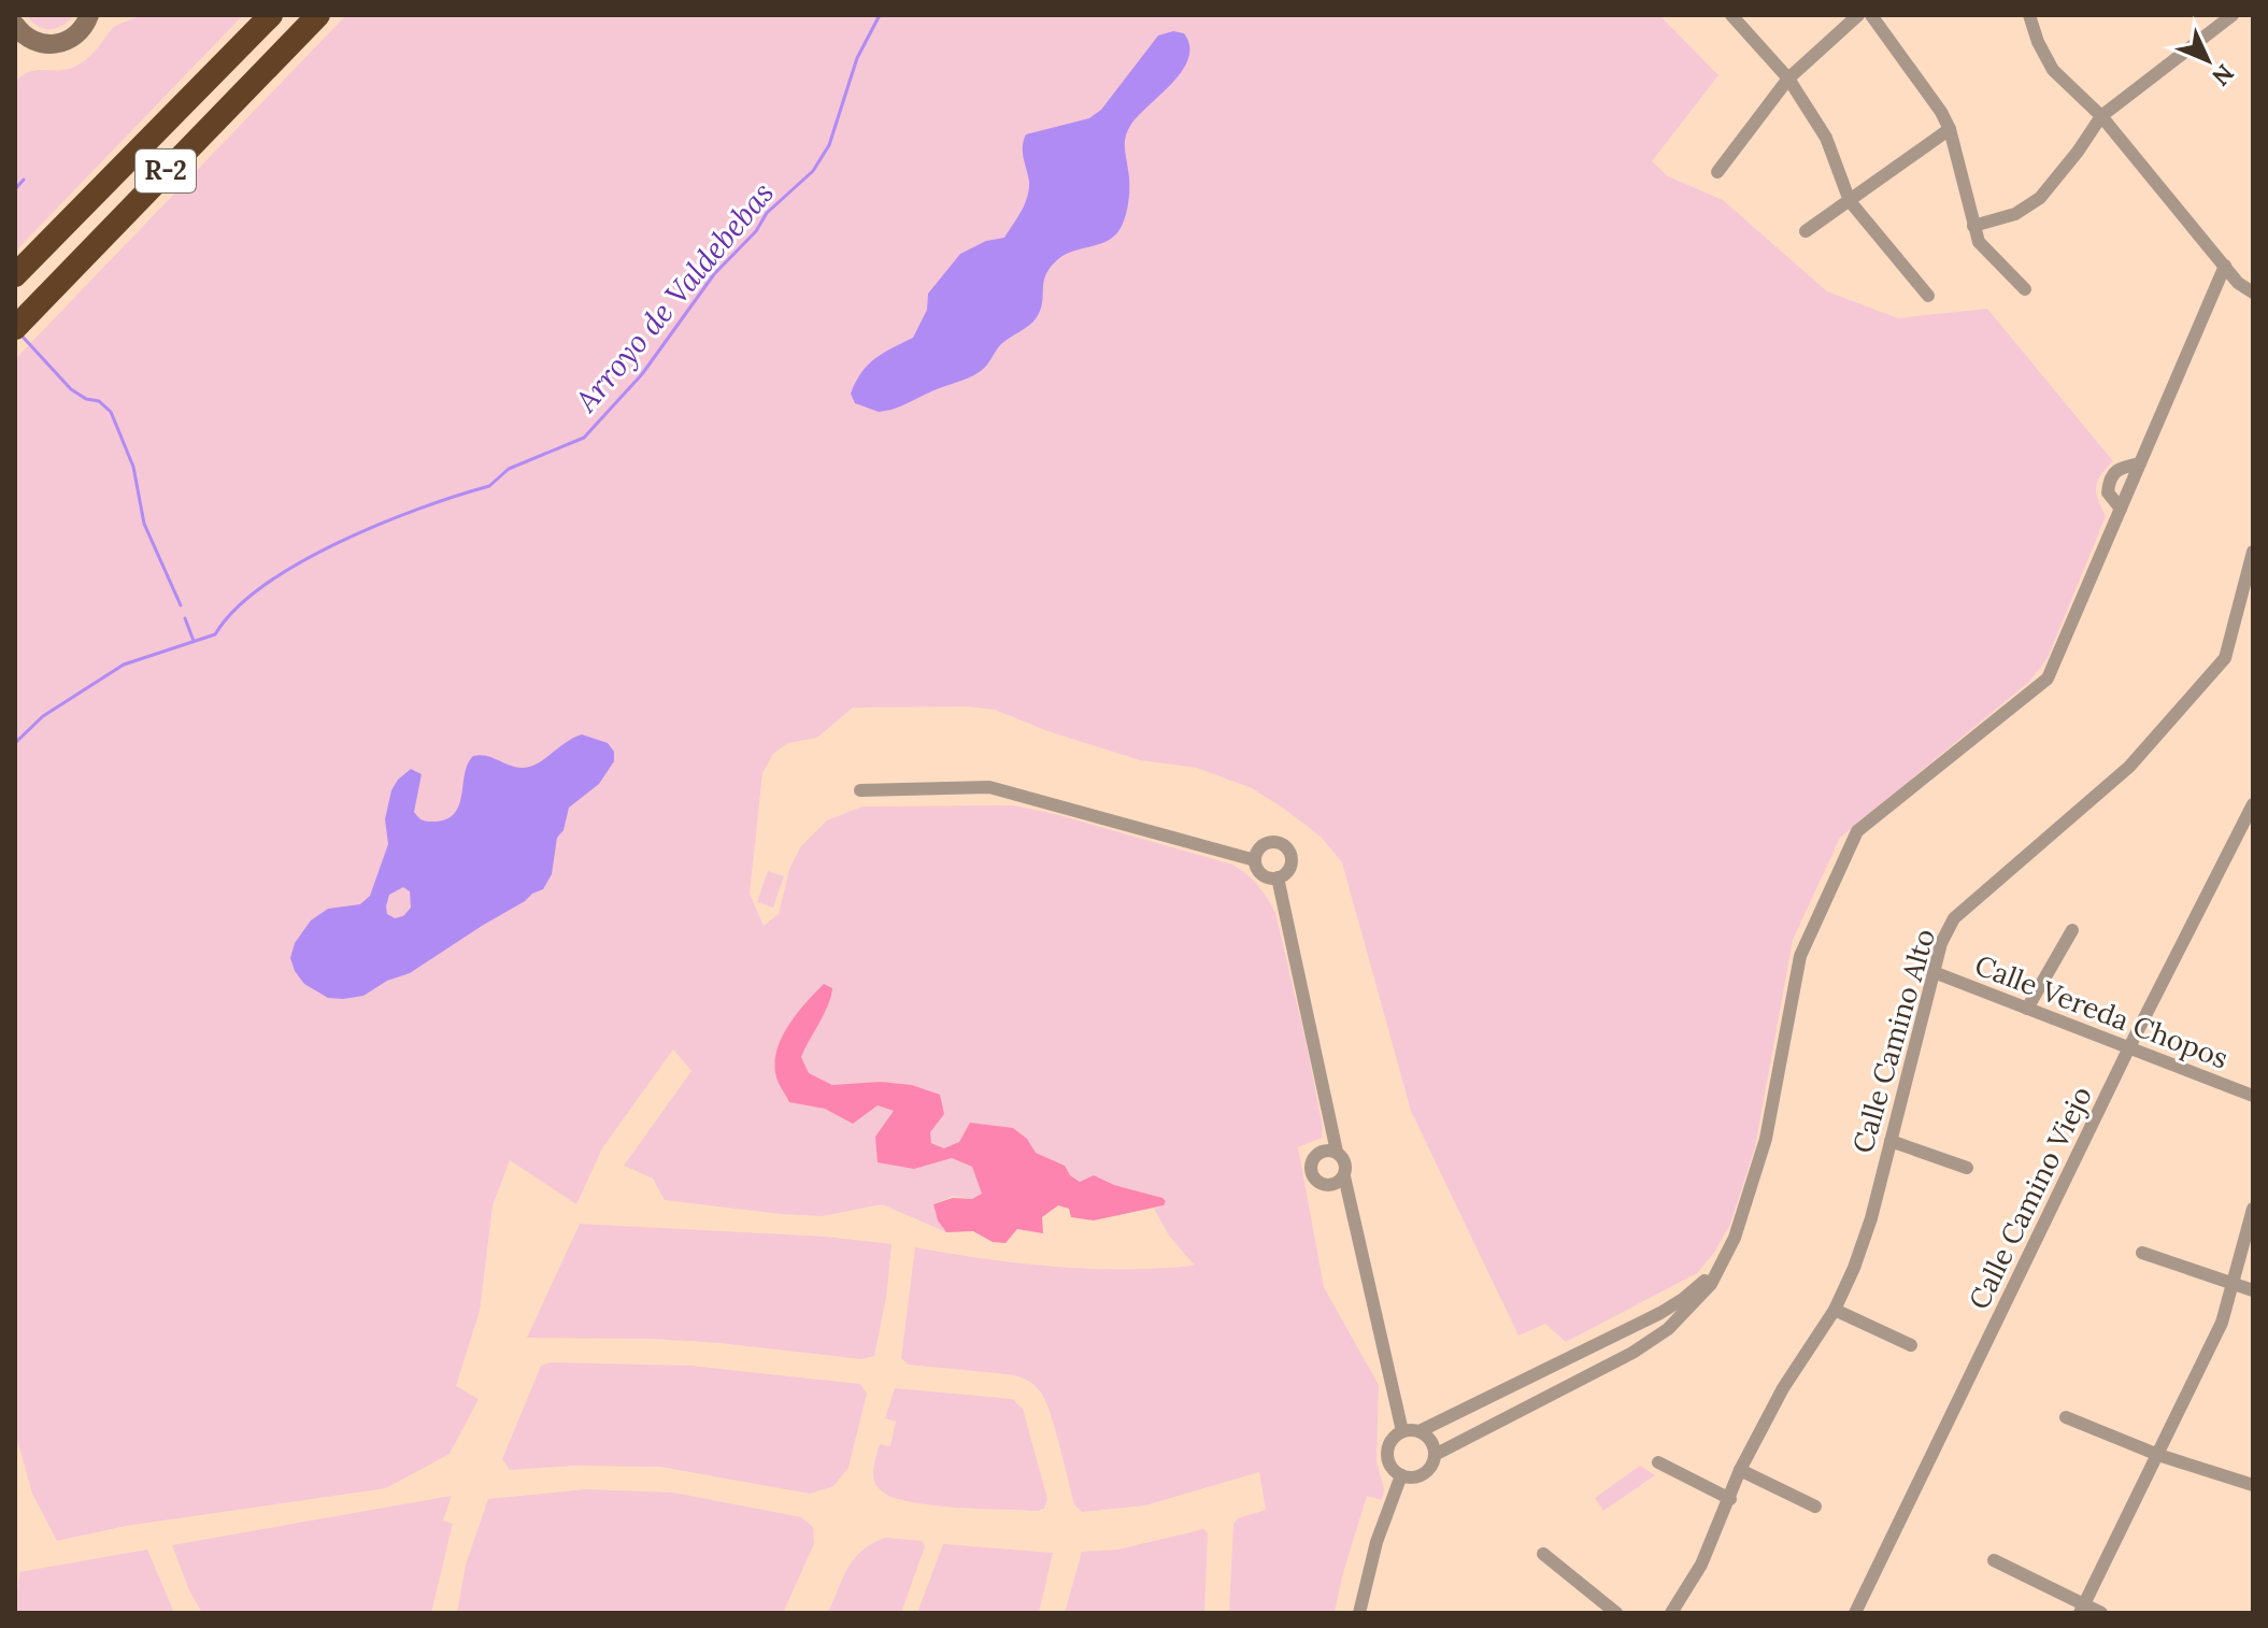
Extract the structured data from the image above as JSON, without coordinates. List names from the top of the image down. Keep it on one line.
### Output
{"streets":{"highway":["R-2"],"street":["Calle Vereda Chopos","Calle Camino Alto","Calle Camino Viejo"]},"crossings":[["Calle Vereda Chopos","Calle Camino Alto"],["Calle Vereda Chopos","Calle Camino Viejo"]],"water":["Arroyo de Valdebebas"],"north":"bottom right"}
